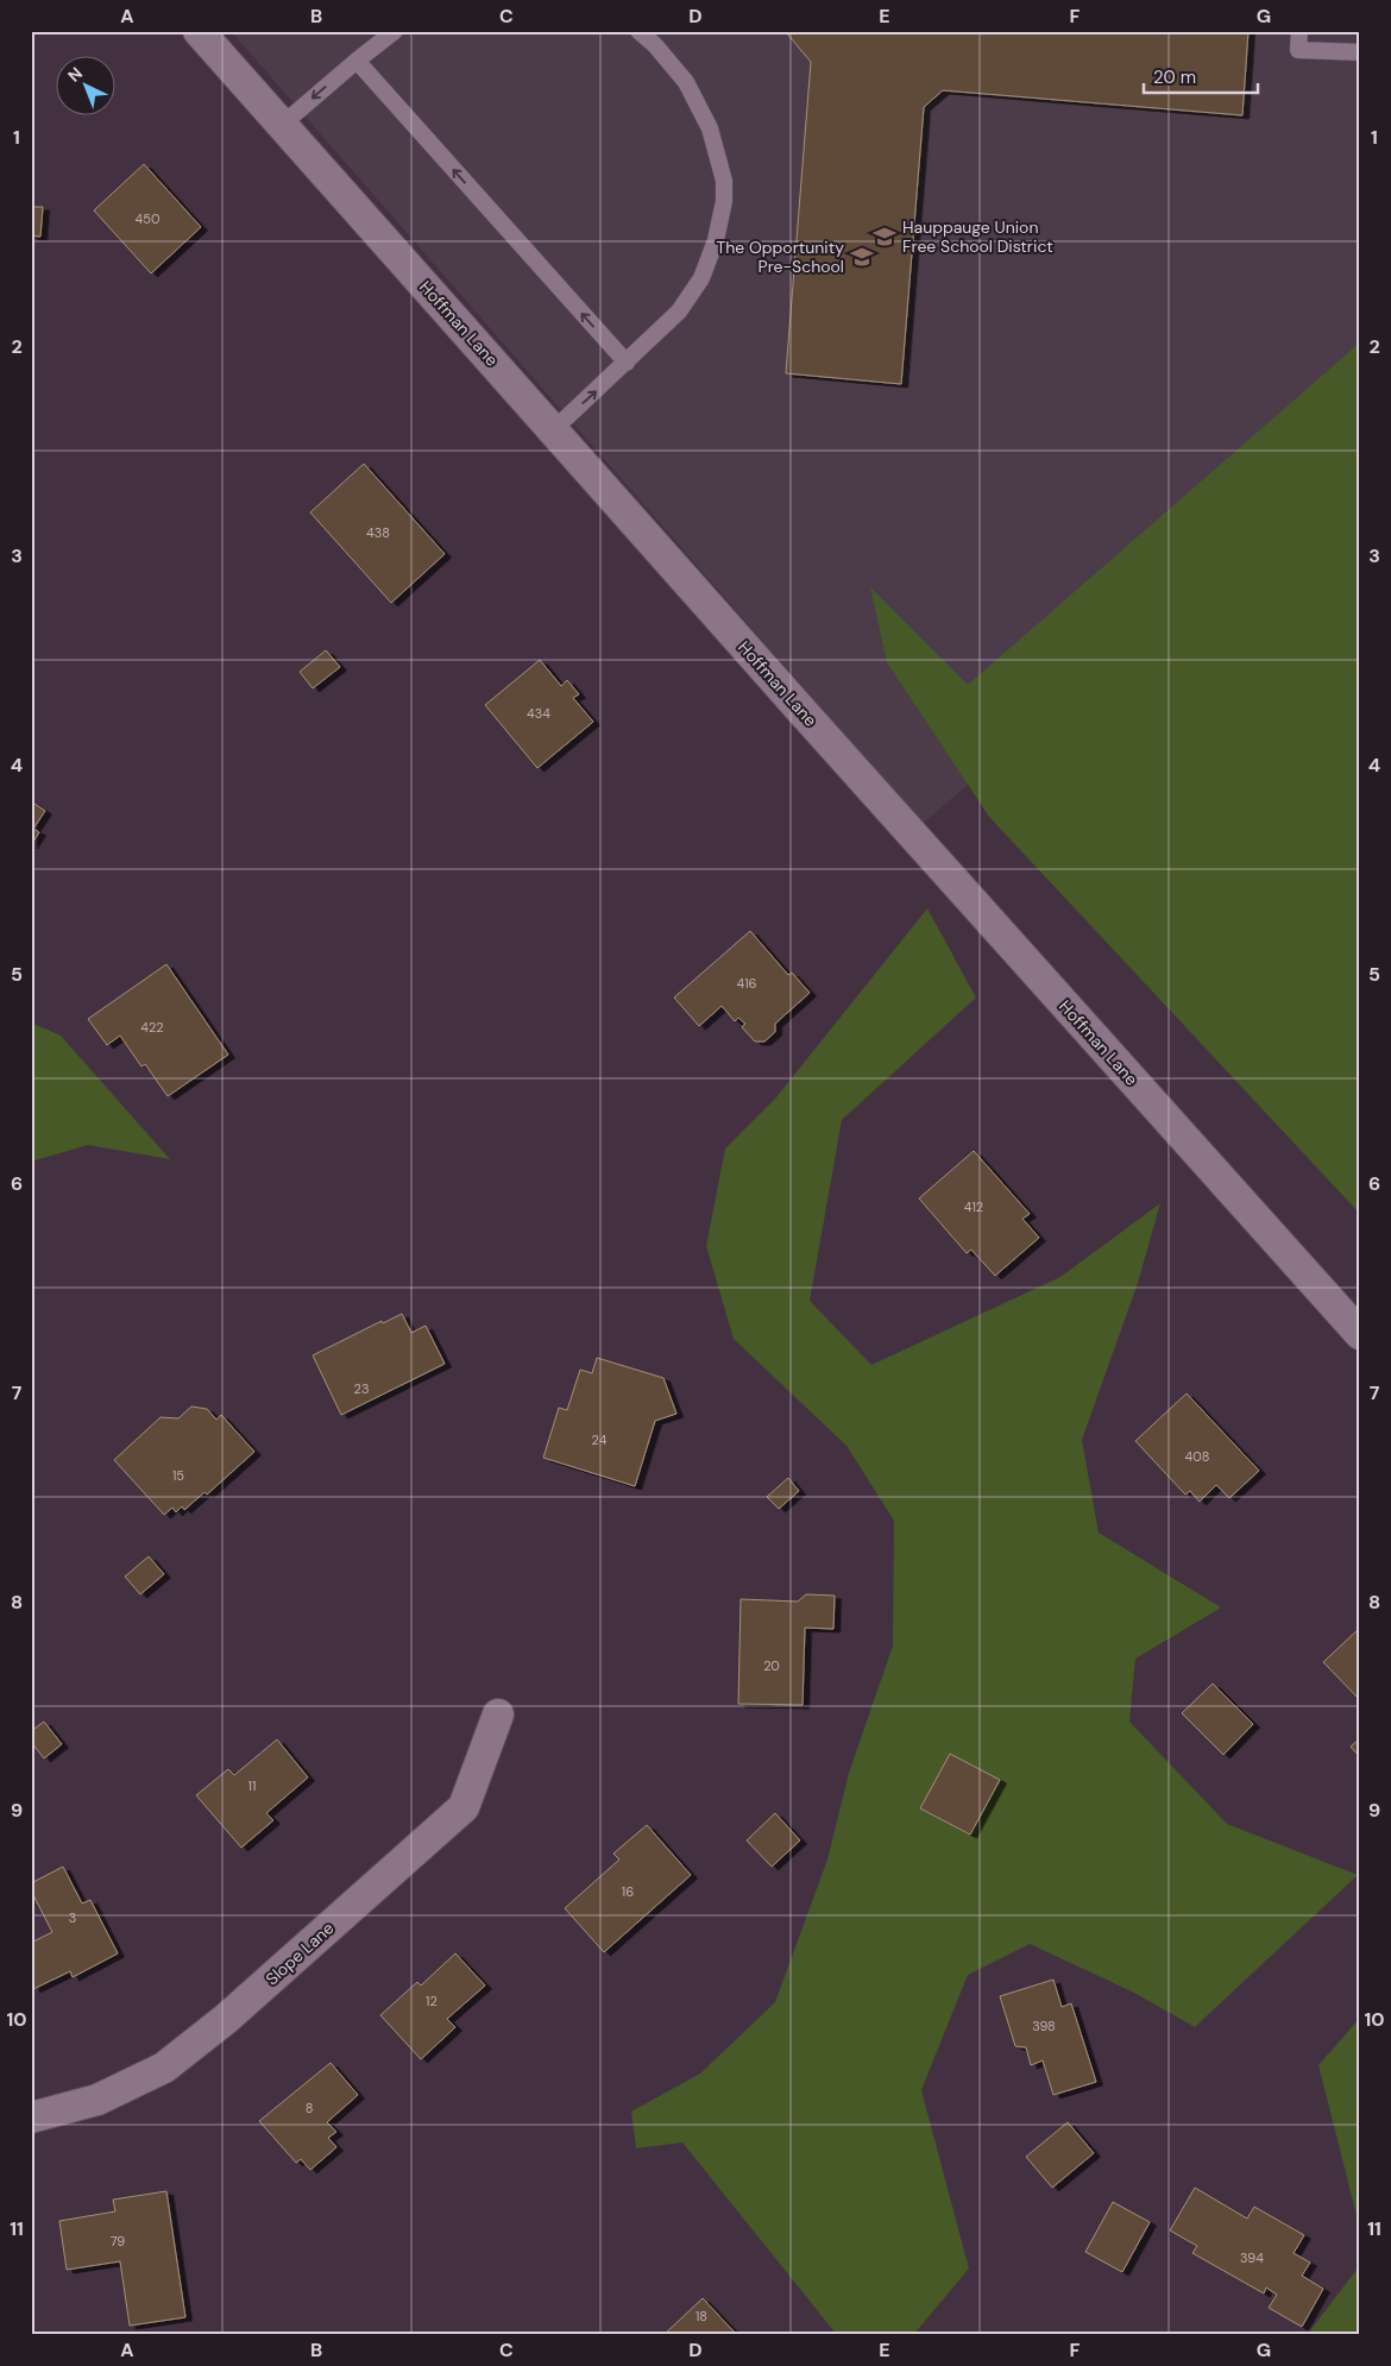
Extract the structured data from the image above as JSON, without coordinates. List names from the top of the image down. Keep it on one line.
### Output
{"streets":{"street":["Hoffman Lane","Slope Lane"]},"places":{"school or university":["Hauppauge Union Free School District","The Opportunity Pre-School"]},"house_numbers":["450","438","434","416","422","412","23","24","408","15","20","11","16","3","12","398","8","79","394","18"],"scale_bar":"20 m","north":"top left","grid":{"columns":["A","B","C","D","E","F","G"],"rows":["1","2","3","4","5","6","7","8","9","10","11"]}}
